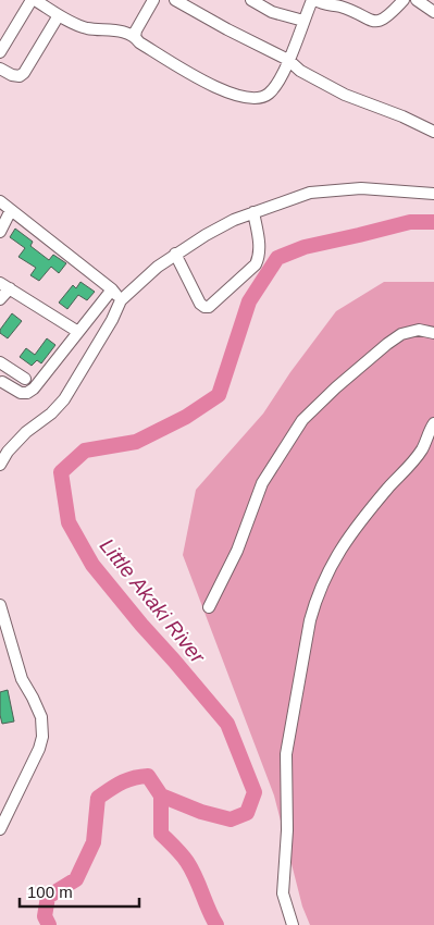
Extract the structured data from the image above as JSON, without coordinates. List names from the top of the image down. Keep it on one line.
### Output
{"water":["Little Akaki River"],"scale_bar":"100 m"}
